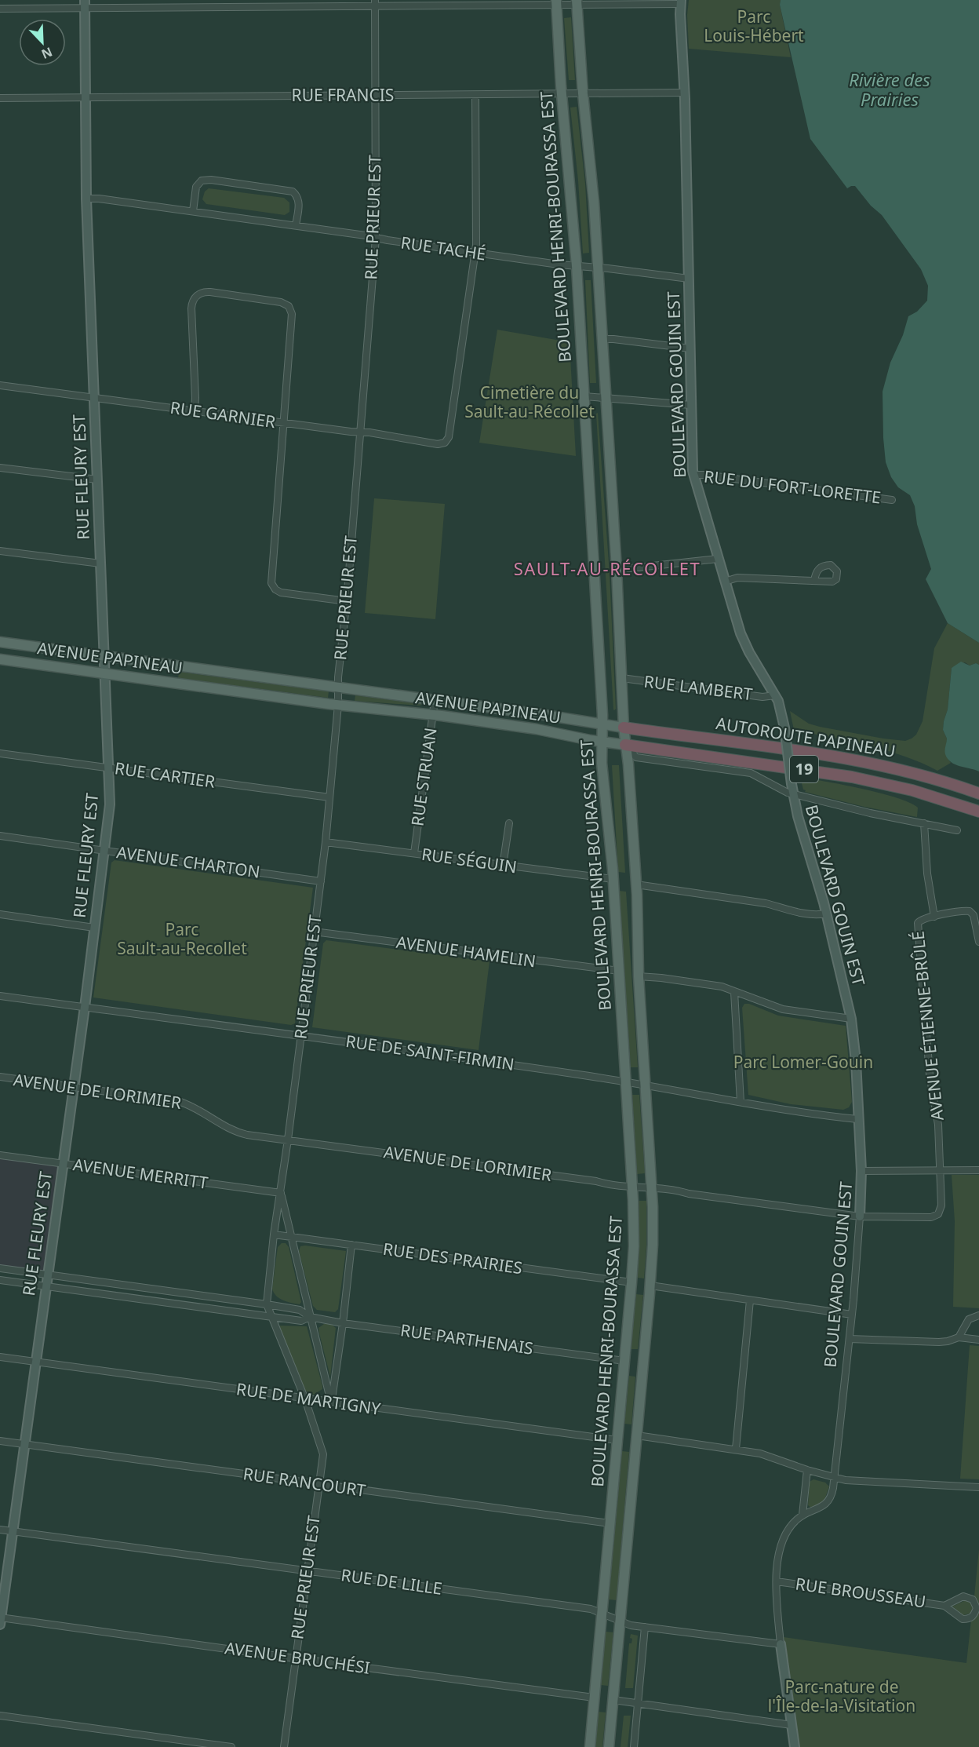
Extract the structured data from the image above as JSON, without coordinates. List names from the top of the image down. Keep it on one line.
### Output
{"streets":{"highway":["AUTOROUTE PAPINEAU","19"],"main road":["BOULEVARD HENRI-BOURASSA EST","AVENUE PAPINEAU"],"street":["RUE FRANCIS","RUE PRIEUR EST","RUE TACHÉ","BOULEVARD GOUIN EST","RUE GARNIER","RUE FLEURY EST","RUE DU FORT-LORETTE","RUE LAMBERT","RUE CARTIER","RUE STRUAN","RUE SÉGUIN","AVENUE CHARTON","AVENUE HAMELIN","AVENUE ÉTIENNE-BRÛLÉ","RUE DE SAINT-FIRMIN","AVENUE DE LORIMIER","AVENUE MERRITT","RUE DES PRAIRIES","RUE PARTHENAIS","RUE DE MARTIGNY","RUE RANCOURT","RUE DE LILLE","RUE BROUSSEAU","AVENUE BRUCHÉSI"]},"crossings":[["RUE FRANCIS","RUE PRIEUR EST"],["RUE FRANCIS","BOULEVARD HENRI-BOURASSA EST"],["RUE FRANCIS","BOULEVARD GOUIN EST"],["RUE FRANCIS","RUE FLEURY EST"],["RUE PRIEUR EST","RUE TACHÉ"],["RUE PRIEUR EST","RUE GARNIER"],["RUE PRIEUR EST","AVENUE PAPINEAU"],["RUE PRIEUR EST","RUE CARTIER"],["RUE PRIEUR EST","RUE SÉGUIN"],["RUE PRIEUR EST","AVENUE CHARTON"],["RUE PRIEUR EST","AVENUE HAMELIN"],["RUE PRIEUR EST","RUE DE SAINT-FIRMIN"],["RUE PRIEUR EST","AVENUE DE LORIMIER"],["RUE PRIEUR EST","AVENUE MERRITT"],["RUE PRIEUR EST","RUE DES PRAIRIES"],["RUE PRIEUR EST","RUE PARTHENAIS"],["RUE PRIEUR EST","RUE DE MARTIGNY"],["RUE PRIEUR EST","RUE RANCOURT"],["RUE PRIEUR EST","RUE DE LILLE"],["RUE PRIEUR EST","AVENUE BRUCHÉSI"],["BOULEVARD HENRI-BOURASSA EST","RUE TACHÉ"],["BOULEVARD HENRI-BOURASSA EST","AVENUE PAPINEAU"],["BOULEVARD HENRI-BOURASSA EST","RUE LAMBERT"],["BOULEVARD HENRI-BOURASSA EST","AUTOROUTE PAPINEAU"],["BOULEVARD HENRI-BOURASSA EST","RUE SÉGUIN"],["BOULEVARD HENRI-BOURASSA EST","AVENUE HAMELIN"],["BOULEVARD HENRI-BOURASSA EST","RUE DE SAINT-FIRMIN"],["BOULEVARD HENRI-BOURASSA EST","AVENUE DE LORIMIER"],["BOULEVARD HENRI-BOURASSA EST","RUE DES PRAIRIES"],["BOULEVARD HENRI-BOURASSA EST","RUE PARTHENAIS"],["BOULEVARD HENRI-BOURASSA EST","RUE DE MARTIGNY"],["BOULEVARD HENRI-BOURASSA EST","RUE RANCOURT"],["BOULEVARD HENRI-BOURASSA EST","RUE DE LILLE"],["BOULEVARD HENRI-BOURASSA EST","AVENUE BRUCHÉSI"],["RUE TACHÉ","BOULEVARD GOUIN EST"],["RUE TACHÉ","RUE GARNIER"],["RUE TACHÉ","RUE FLEURY EST"],["BOULEVARD GOUIN EST","RUE DU FORT-LORETTE"],["BOULEVARD GOUIN EST","AVENUE PAPINEAU"],["BOULEVARD GOUIN EST","RUE LAMBERT"],["BOULEVARD GOUIN EST","RUE DE SAINT-FIRMIN"],["BOULEVARD GOUIN EST","AVENUE DE LORIMIER"],["BOULEVARD GOUIN EST","RUE DE LILLE"],["BOULEVARD GOUIN EST","RUE BROUSSEAU"],["RUE GARNIER","RUE FLEURY EST"],["RUE FLEURY EST","AVENUE PAPINEAU"],["RUE FLEURY EST","RUE CARTIER"],["RUE FLEURY EST","AVENUE CHARTON"],["RUE FLEURY EST","RUE DE SAINT-FIRMIN"],["RUE FLEURY EST","AVENUE DE LORIMIER"],["RUE FLEURY EST","AVENUE MERRITT"],["RUE FLEURY EST","RUE PARTHENAIS"],["RUE FLEURY EST","RUE DE MARTIGNY"],["RUE FLEURY EST","RUE RANCOURT"],["RUE FLEURY EST","RUE DE LILLE"],["RUE FLEURY EST","AVENUE BRUCHÉSI"],["AVENUE PAPINEAU","AUTOROUTE PAPINEAU"],["AVENUE PAPINEAU","RUE STRUAN"],["AVENUE PAPINEAU","AVENUE ÉTIENNE-BRÛLÉ"],["RUE STRUAN","RUE SÉGUIN"],["AVENUE ÉTIENNE-BRÛLÉ","AVENUE DE LORIMIER"]],"districts":["SAULT-AU-RÉCOLLET"],"water":["Rivière des Prairies"],"parks":["Parc Louis-Hébert","Cimetière du Sault-au-Récollet","Parc Sault-au-Recollet","Parc Lomer-Gouin","Parc-nature de l'Île-de-la-Visitation"],"north":"bottom right"}
